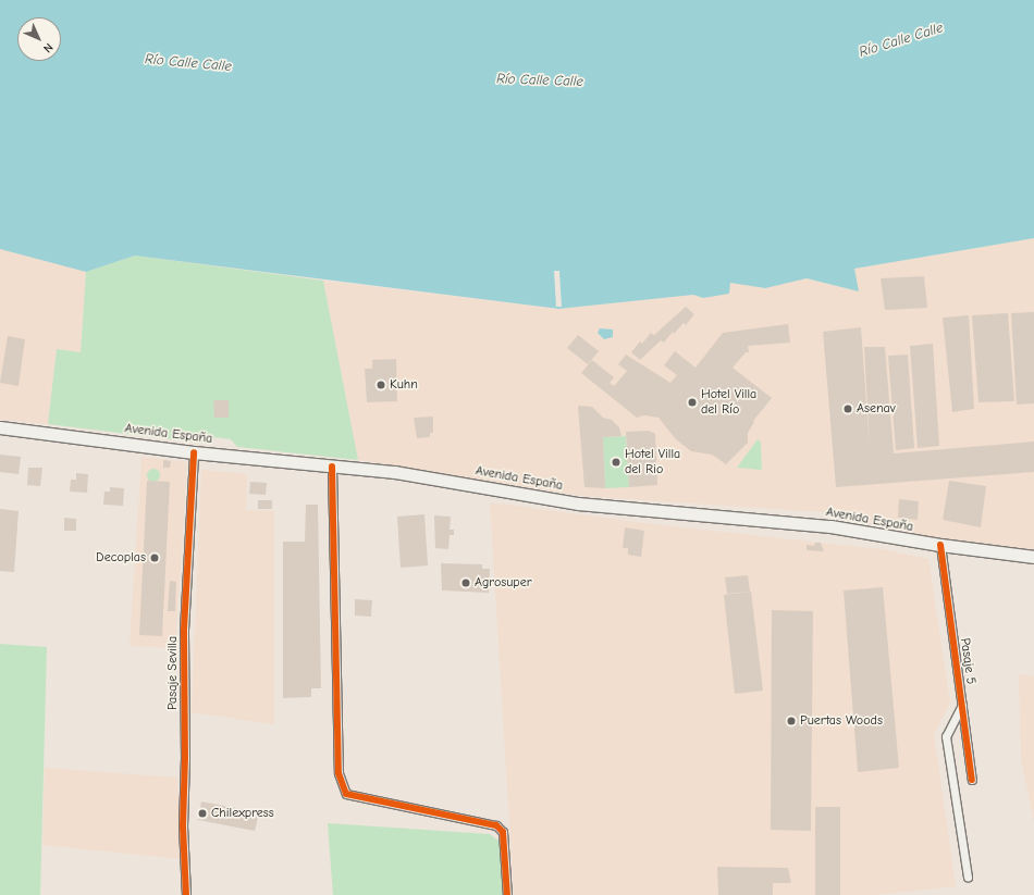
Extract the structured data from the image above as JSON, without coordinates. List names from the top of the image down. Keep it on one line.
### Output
{"streets":{"main road":["Avenida España"],"street":["Pasaje 5","Pasaje Sevilla"]},"crossings":[["Avenida España","Pasaje 5"],["Avenida España","Pasaje Sevilla"]],"water":["Río Calle Calle"],"places":["Kuhn","Hotel Villa del Río","Asenav","Hotel Villa del Rio","Decoplas","Agrosuper","Puertas Woods","Chilexpress"],"north":"bottom right"}
